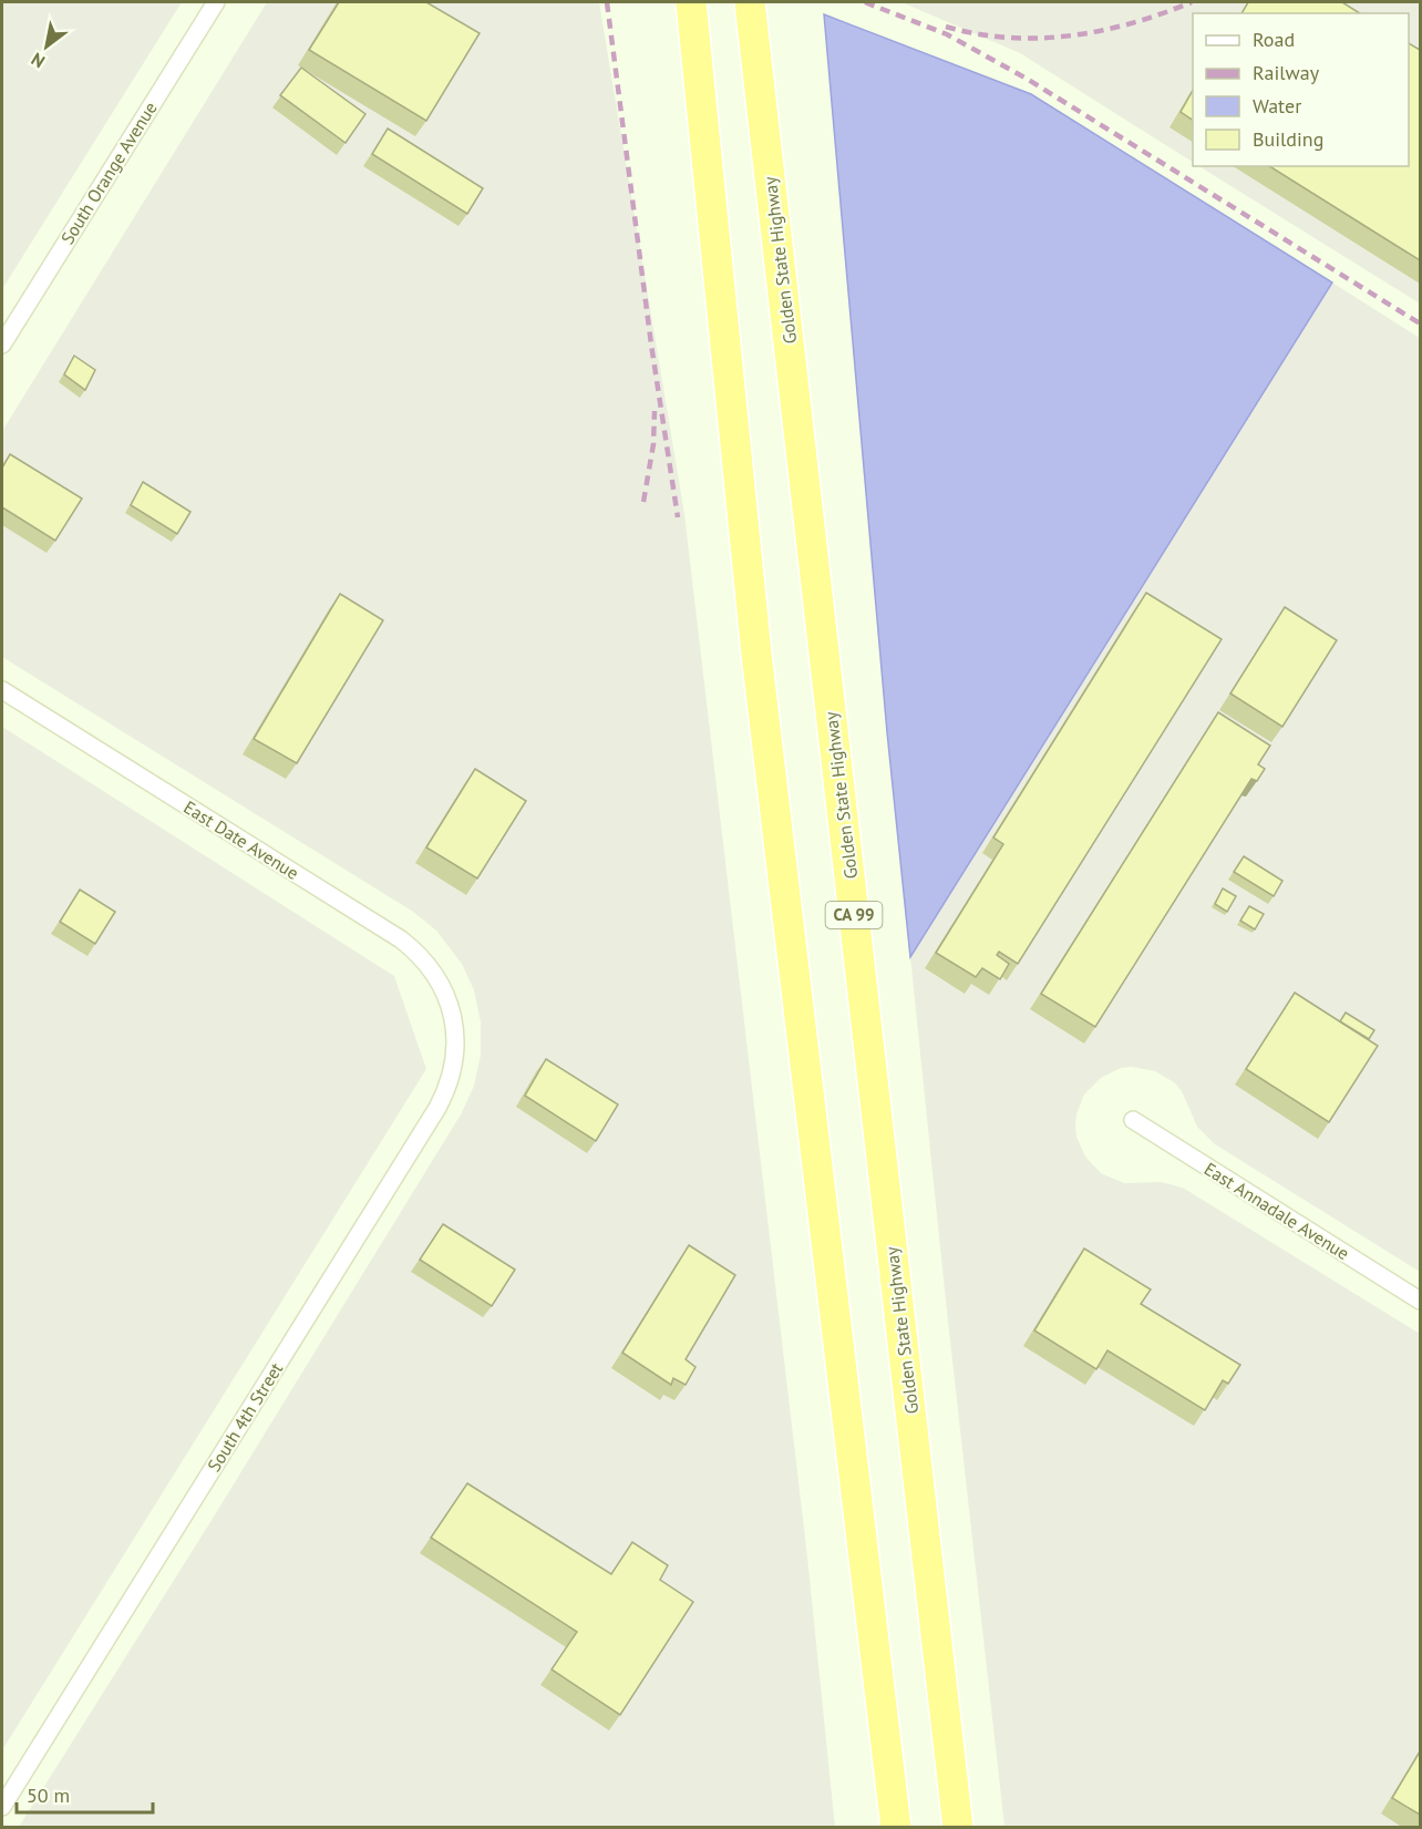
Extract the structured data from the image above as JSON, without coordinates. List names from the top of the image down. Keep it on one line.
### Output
{"streets":{"highway":["Golden State Highway","CA 99"],"street":["South Orange Avenue","East Date Avenue","East Annadale Avenue","South 4th Street"]},"crossings":[["East Date Avenue","South 4th Street"]],"legend":["Road","Railway","Water","Building"],"scale_bar":"50 m","north":"bottom left"}
